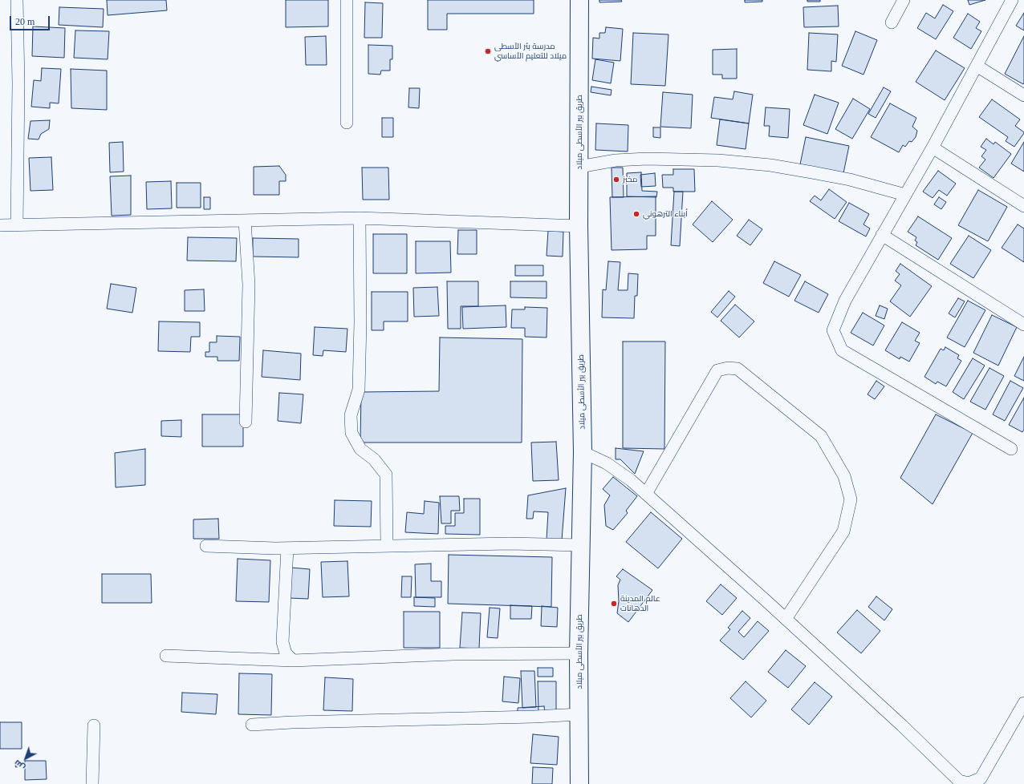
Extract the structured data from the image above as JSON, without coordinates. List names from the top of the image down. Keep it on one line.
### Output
{"streets":{"main road":["طريق بير الأسطى ميلاد"]},"places":["مدرسة بئر الأسطى ميلاد للتعليم الأساسي","مخبز","أبناء الترهوني","عالم المدينة الدهانات"],"scale_bar":"20 m","north":"bottom left"}
